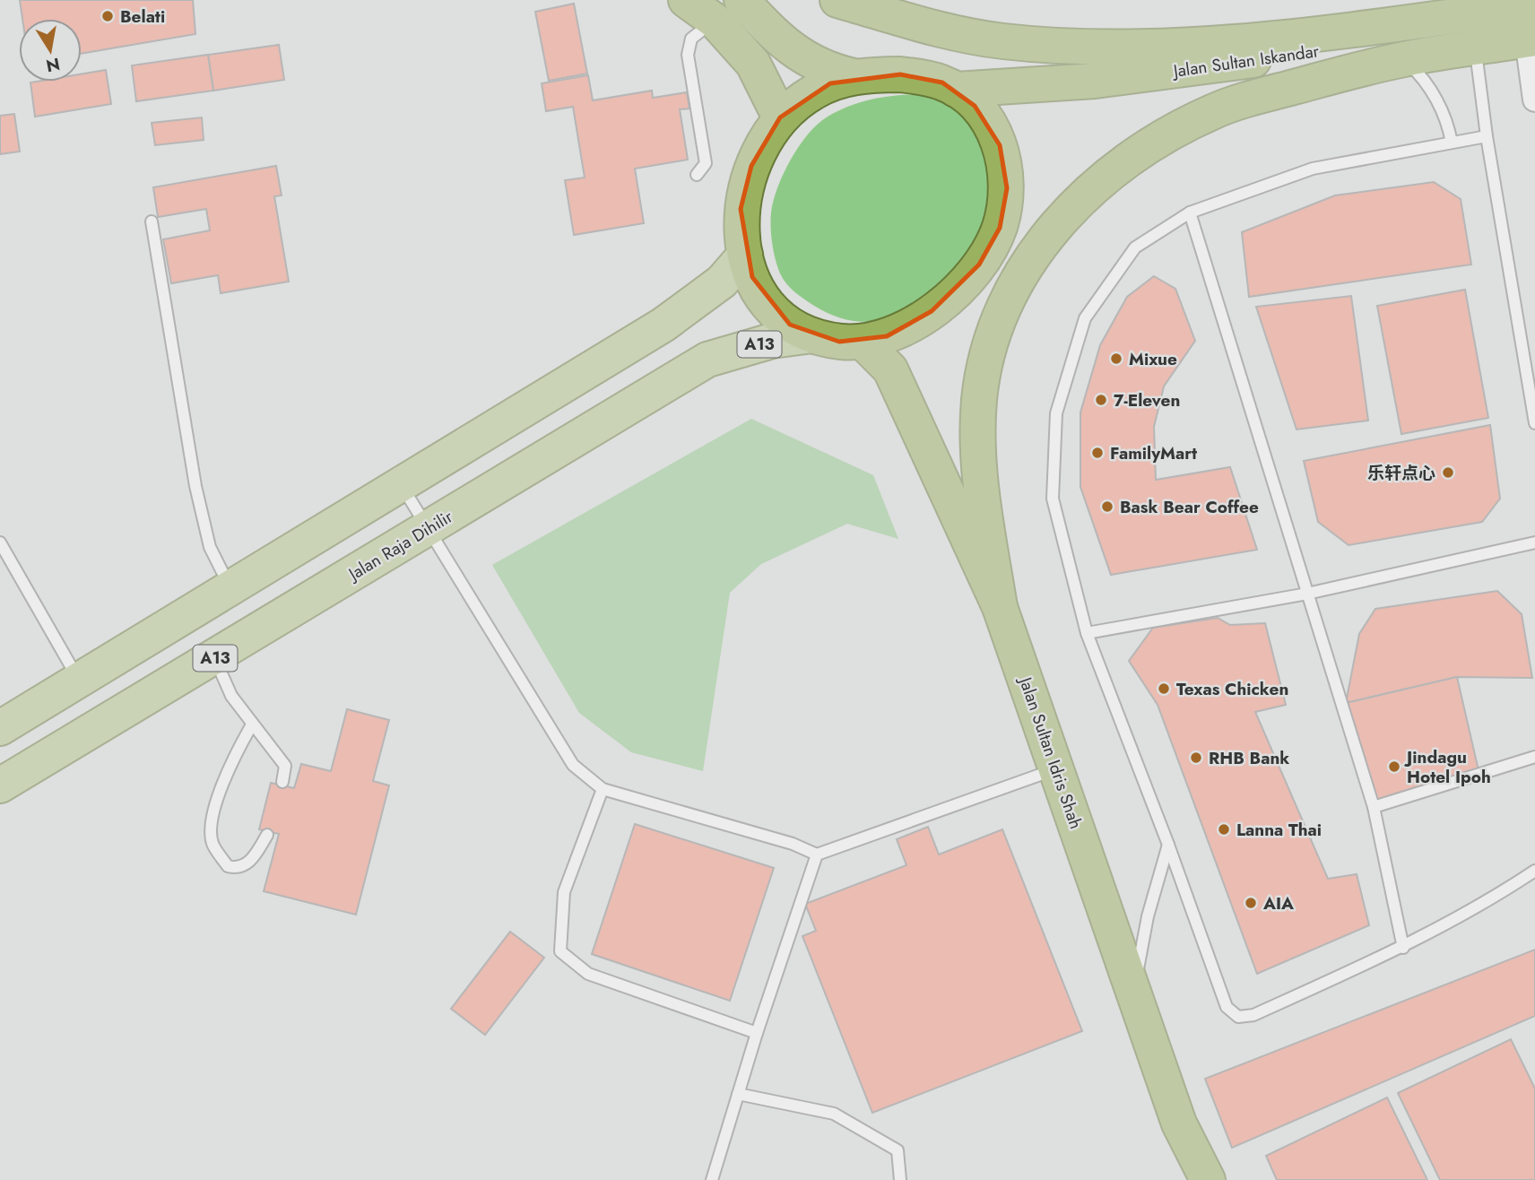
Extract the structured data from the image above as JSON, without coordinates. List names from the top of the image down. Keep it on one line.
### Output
{"streets":{"highway":["Jalan Sultan Iskandar","Jalan Sultan Idris Shah"],"main road":["A13","Jalan Raja Dihilir"]},"places":["Belati","Mixue","7-Eleven","FamilyMart","乐轩点心","Bask Bear Coffee","Texas Chicken","RHB Bank","Jindagu Hotel Ipoh","Lanna Thai","AIA"],"north":"bottom"}
